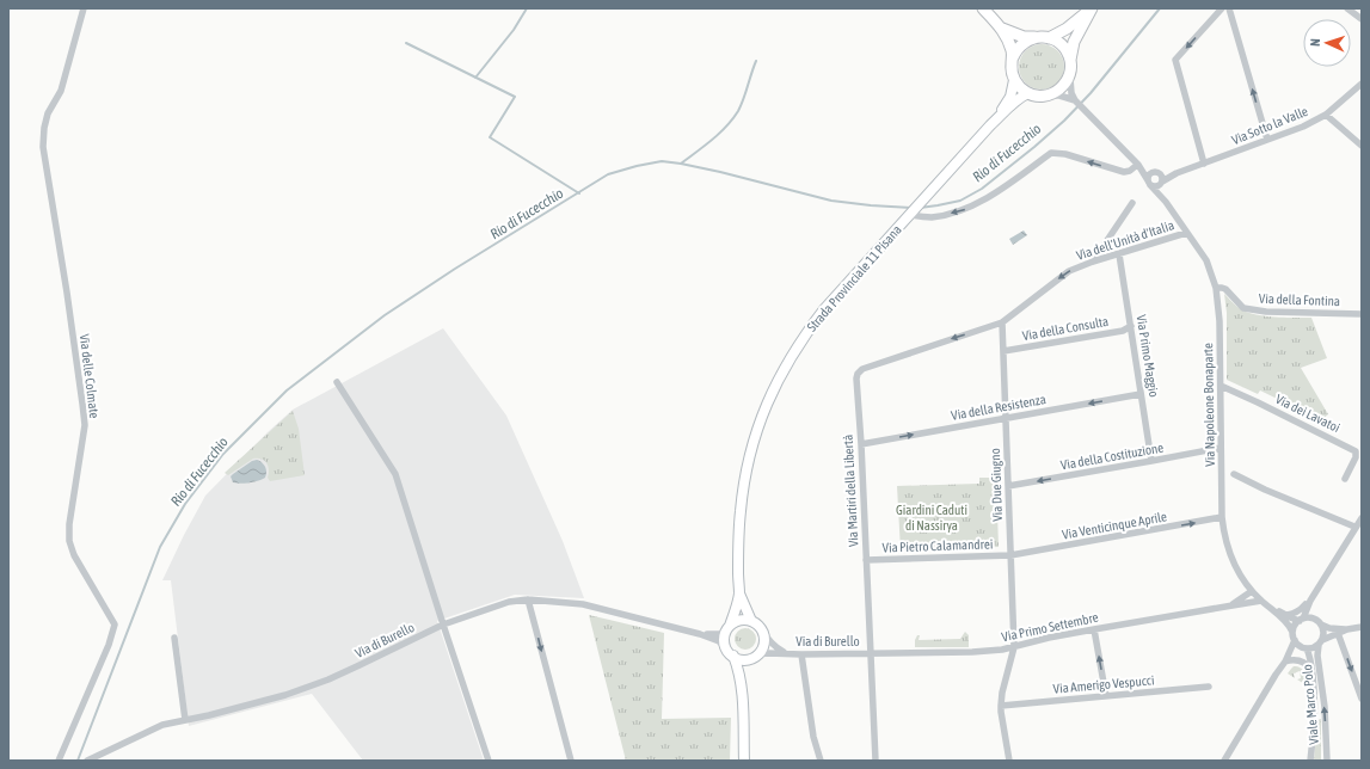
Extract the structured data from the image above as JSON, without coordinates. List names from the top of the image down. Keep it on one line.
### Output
{"streets":{"main road":["Strada Provinciale 11 Pisana"],"street":["Via Sotto la Valle","Via dell'Unità d'Italia","Via della Fontina","Via della Consulta","Via Primo Maggio","Via delle Colmate","Via Napoleone Bonaparte","Via della Resistenza","Via dei Lavatoi","Via della Costituzione","Via Due Giugno","Via Martiri della Libertà","Via Venticinque Aprile","Via Pietro Calamandrei","Via Primo Settembre","Via di Burello","Via Amerigo Vespucci","Viale Marco Polo"]},"crossings":[["Via Sotto la Valle","Via Napoleone Bonaparte"],["Via dell'Unità d'Italia","Via Primo Maggio"],["Via dell'Unità d'Italia","Via Napoleone Bonaparte"],["Via dell'Unità d'Italia","Via Due Giugno"],["Via dell'Unità d'Italia","Via Martiri della Libertà"],["Strada Provinciale 11 Pisana","Via di Burello"],["Via della Fontina","Via Napoleone Bonaparte"],["Via della Consulta","Via Primo Maggio"],["Via della Consulta","Via Due Giugno"],["Via Primo Maggio","Via della Resistenza"],["Via Primo Maggio","Via della Costituzione"],["Via Napoleone Bonaparte","Via dei Lavatoi"],["Via Napoleone Bonaparte","Via della Costituzione"],["Via Napoleone Bonaparte","Via Venticinque Aprile"],["Via Napoleone Bonaparte","Via Primo Settembre"],["Via Napoleone Bonaparte","Viale Marco Polo"],["Via della Resistenza","Via Due Giugno"],["Via della Resistenza","Via Martiri della Libertà"],["Via della Costituzione","Via Due Giugno"],["Via Due Giugno","Via Martiri della Libertà"],["Via Due Giugno","Via Venticinque Aprile"],["Via Due Giugno","Via Pietro Calamandrei"],["Via Due Giugno","Via Primo Settembre"],["Via Due Giugno","Via Amerigo Vespucci"],["Via Martiri della Libertà","Via Pietro Calamandrei"],["Via Martiri della Libertà","Via Primo Settembre"],["Via Martiri della Libertà","Via di Burello"],["Via Venticinque Aprile","Via Pietro Calamandrei"],["Via Primo Settembre","Via di Burello"]],"one_way":["Via dell'Unità d'Italia","Via della Costituzione","Via Venticinque Aprile"],"water":["Rio di Fucecchio"],"parks":["Giardini Caduti di Nassirya"],"north":"left"}
